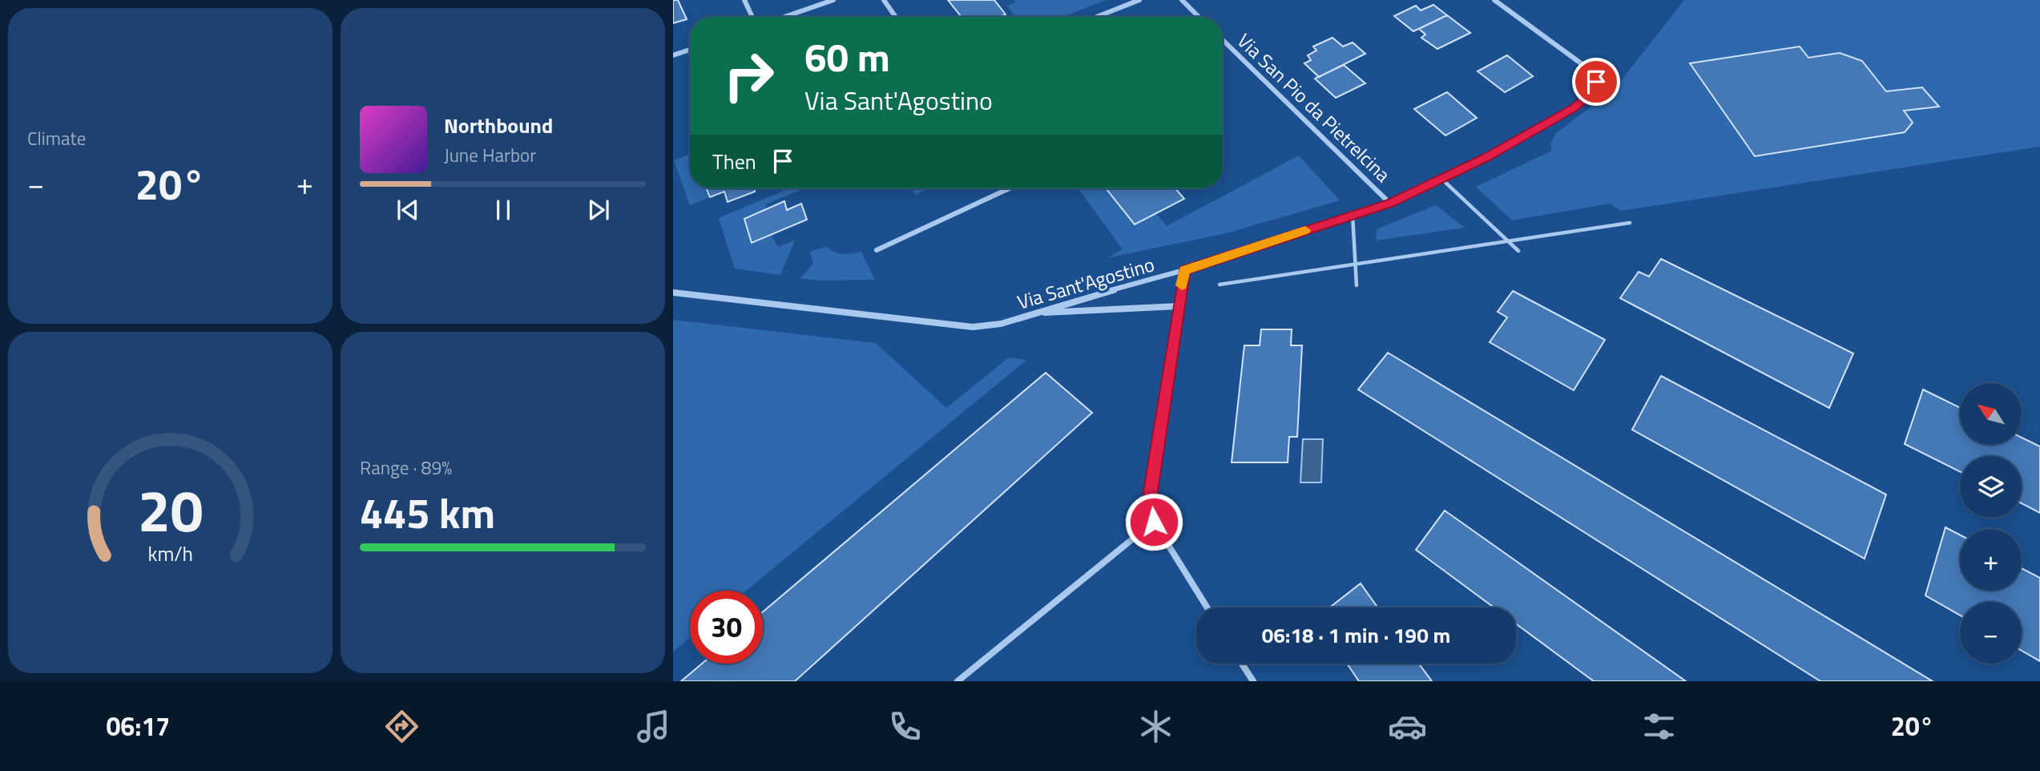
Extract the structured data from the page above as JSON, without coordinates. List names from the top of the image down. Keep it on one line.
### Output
{"streets":{"street":["Via San Pio da Pietrelcina","Via Sant'Agostino"]},"crossings":[["Via San Pio da Pietrelcina","Via Sant'Agostino"]],"north":"top left","page":{"tile":["Climate",["Range · 89%","445 km"]],"turn":["60 m","Via Sant'Agostino"],"song":["Northbound","June Harbor"],"then":"Then","heat":["−","20°","+"],"map_buttons":["+","−"],"limit":"30","trip":"06:18 · 1 min · 190 m","tabs":["06:17","20°"],"gauge":["20","km/h"]}}
